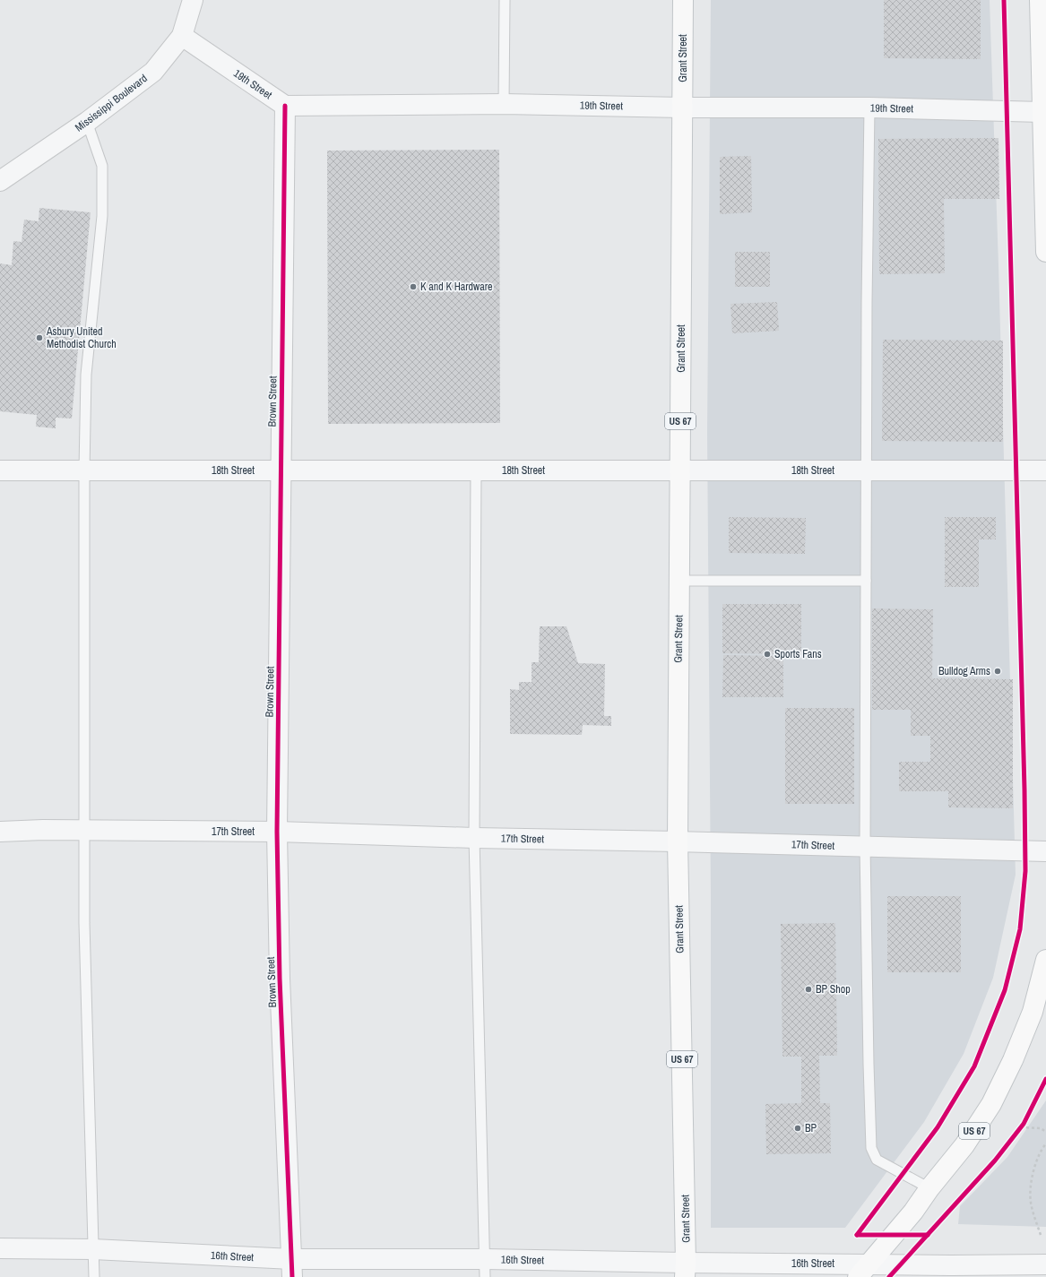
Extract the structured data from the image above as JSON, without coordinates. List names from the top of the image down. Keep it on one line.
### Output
{"streets":{"main road":["Grant Street","US 67"],"street":["19th Street","Mississippi Boulevard","Brown Street","18th Street","17th Street","16th Street"]},"crossings":[["Grant Street","19th Street"],["Grant Street","18th Street"],["Grant Street","17th Street"],["Grant Street","16th Street"],["19th Street","Mississippi Boulevard"],["19th Street","Brown Street"],["Brown Street","18th Street"],["Brown Street","17th Street"],["Brown Street","16th Street"],["US 67","16th Street"]],"places":["K and K Hardware","Asbury United Methodist Church","Sports Fans","Bulldog Arms","BP Shop","BP"]}
